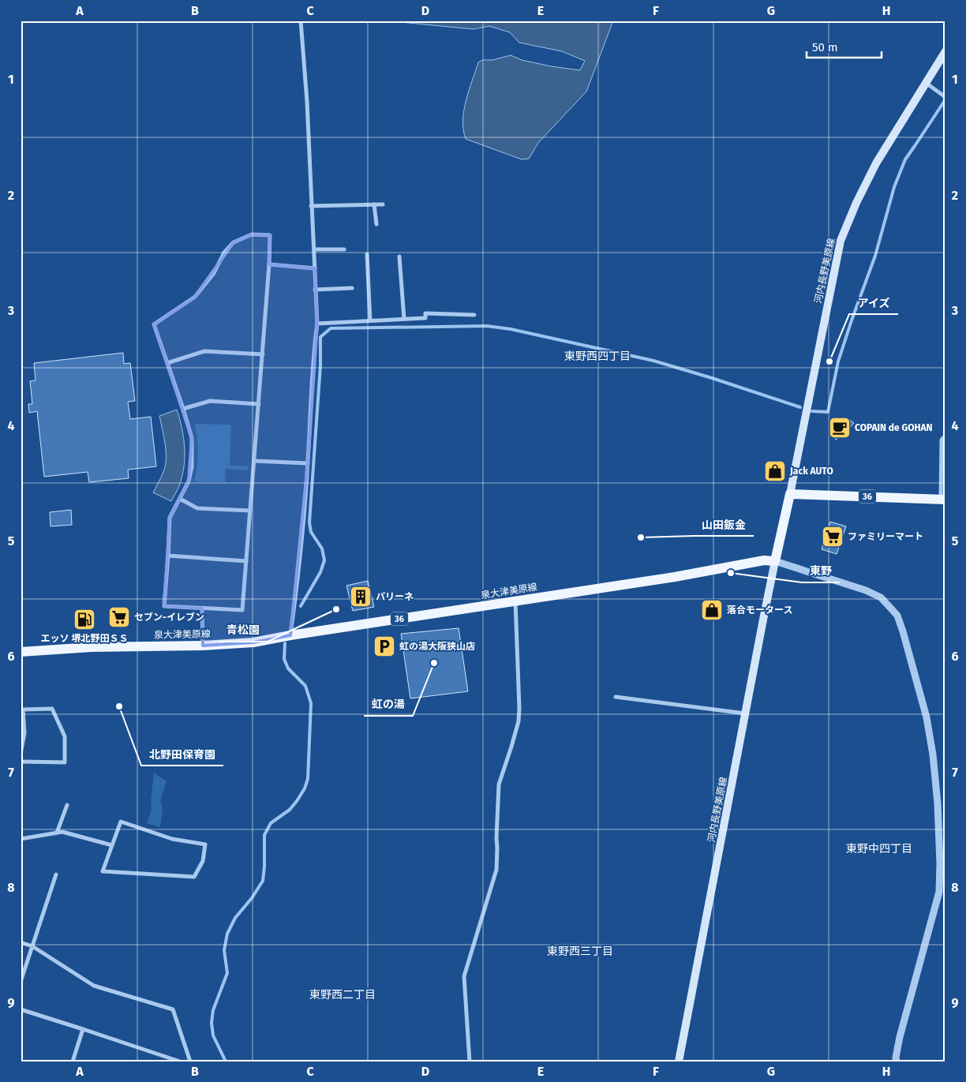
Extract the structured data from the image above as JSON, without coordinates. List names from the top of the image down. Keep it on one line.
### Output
{"streets":{"main road":["河内長野美原線","36","泉大津美原線"]},"crossings":[["河内長野美原線","36"],["河内長野美原線","泉大津美原線"]],"districts":["東野西四丁目","東野中四丁目","東野西三丁目","東野西二丁目"],"places":{"other":["アイズ","山田鈑金","東野","青松園","虹の湯","北野田保育園"],"cafe":["COPAIN de GOHAN"],"shop":["Jack AUTO","落合モータース"],"supermarket":["ファミリーマート","セブン-イレブン"],"building":["パリーネ"],"fuel station":["エッソ 堺北野田ＳＳ"],"parking":["虹の湯大阪狭山店"]},"scale_bar":"50 m","grid":{"columns":["A","B","C","D","E","F","G","H"],"rows":["1","2","3","4","5","6","7","8","9"]}}
